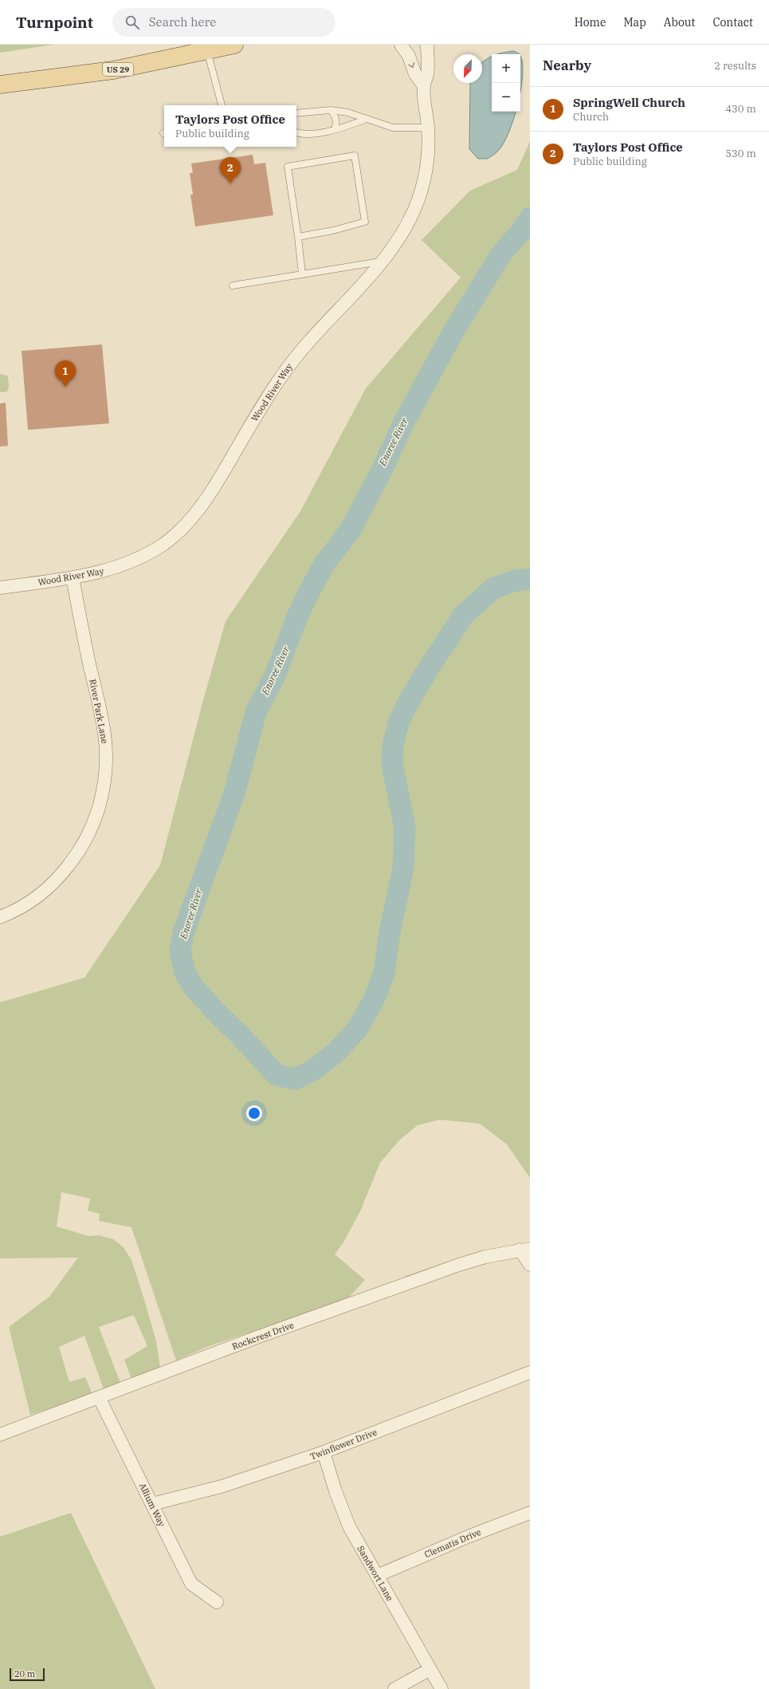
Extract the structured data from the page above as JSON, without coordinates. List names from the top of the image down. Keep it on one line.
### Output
{"streets":{"main road":["US 29"],"street":["Wood River Way","River Park Lane","Rockcrest Drive","Twinflower Drive","Allium Way","Clematis Drive","Sandwort Lane"]},"crossings":[["Wood River Way","River Park Lane"],["Rockcrest Drive","Allium Way"],["Twinflower Drive","Allium Way"],["Twinflower Drive","Sandwort Lane"],["Clematis Drive","Sandwort Lane"]],"water":["Enoree River"],"scale_bar":"20 m","north":"bottom left","page":{"header":"Turnpoint","search":"Search here","nav":["Home","Map","About","Contact"],"heading":["Nearby","2 results"],"map_buttons":["+","−"],"list":[{"mark":"1","name":"SpringWell Church","note":"Church","value":"430 m"},{"mark":"2","name":"Taylors Post Office","note":"Public building","value":"530 m"}],"popup":["Taylors Post Office","Public building"],"pins":["2","1"],"scale":"20 m"}}
